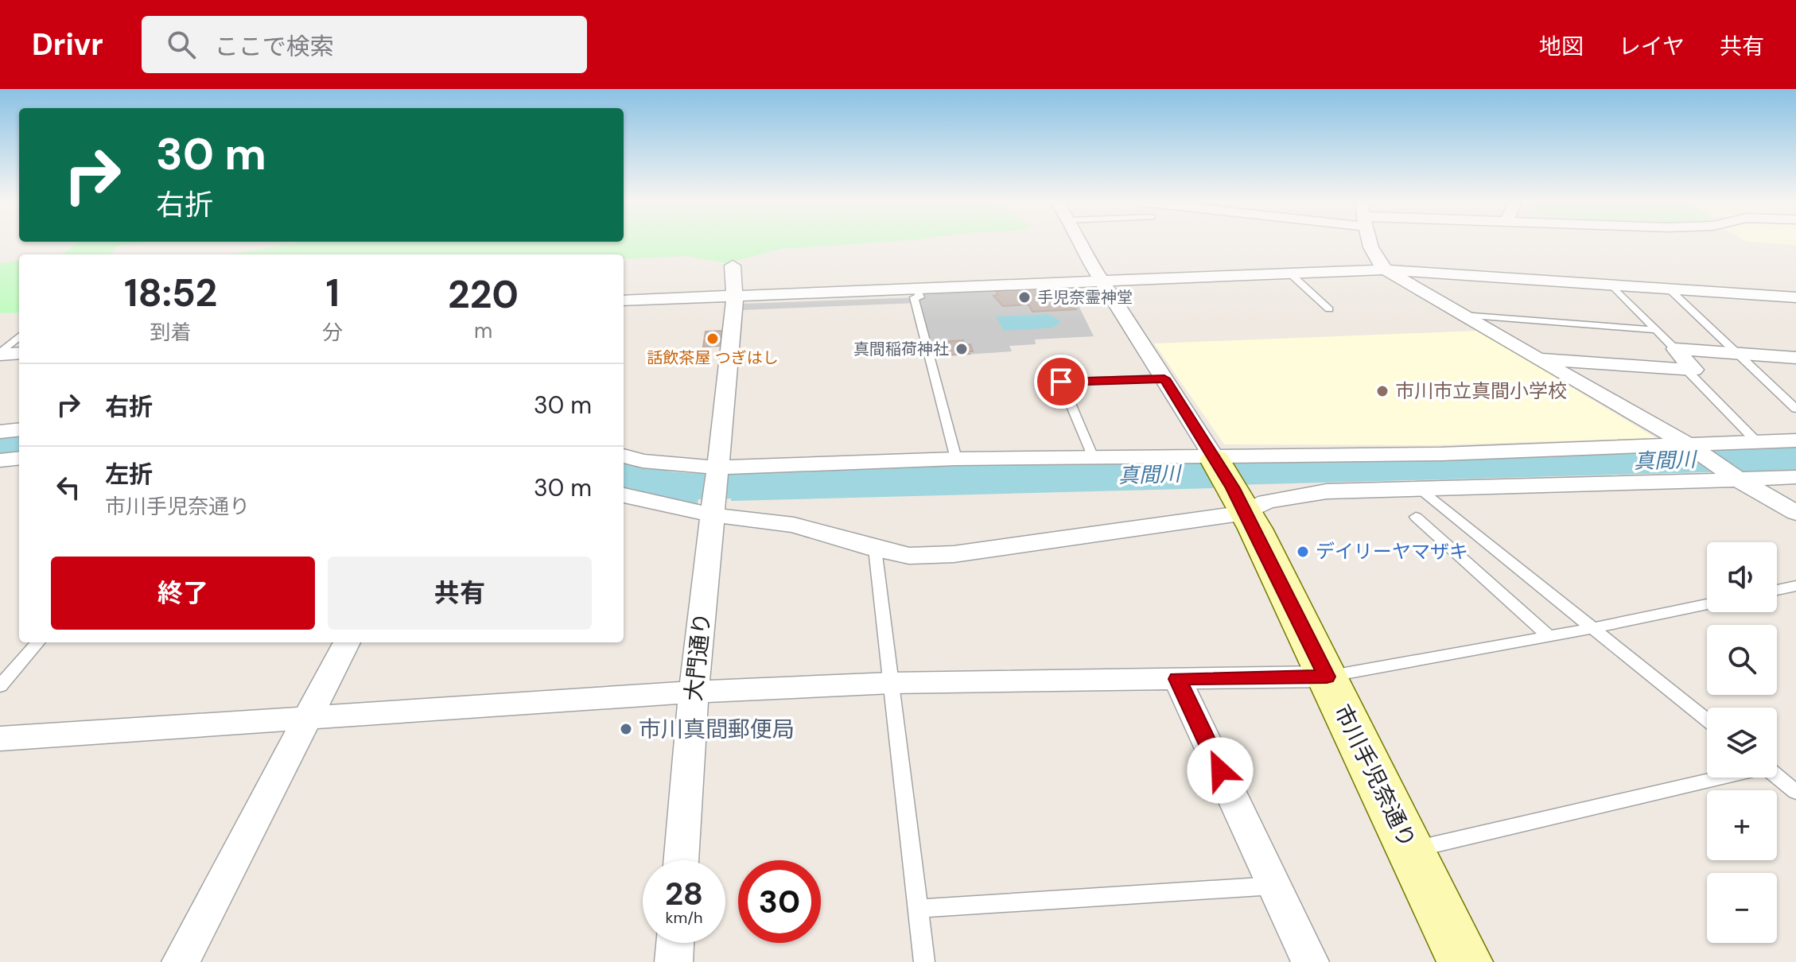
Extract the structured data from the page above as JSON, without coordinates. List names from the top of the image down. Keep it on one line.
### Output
{"streets":{"street":["大門通り","市川手児奈通り"]},"water":["真間川"],"places":["手児奈霊神堂","話飲茶屋 つぎはし","真間稲荷神社","市川市立真間小学校","デイリーヤマザキ","市川真間郵便局"],"page":{"header":"Drivr","search":"ここで検索","nav":["地図","レイヤ","共有"],"turn":["30 m","右折"],"eta":["18:52","到着","1","分","220","m"],"list":[{"name":"右折","value":"30 m"},{"name":"左折","note":"市川手児奈通り","value":"30 m"}],"map_buttons":["+","−"],"buttons":["終了","共有"],"speed":"28 km/h","limit":"30"}}
